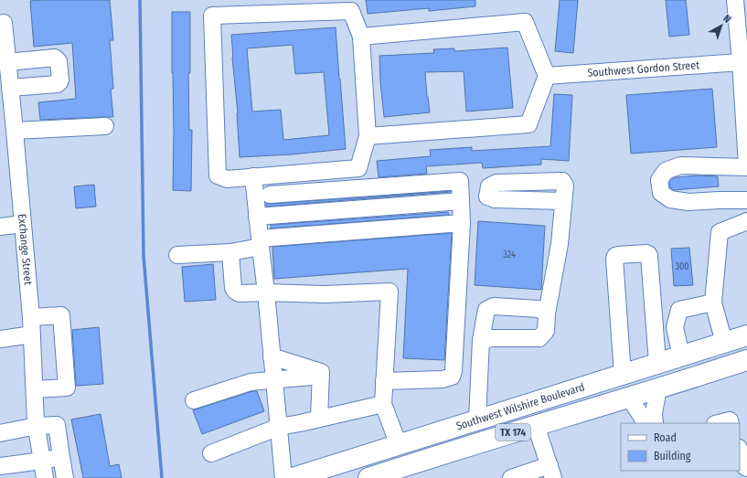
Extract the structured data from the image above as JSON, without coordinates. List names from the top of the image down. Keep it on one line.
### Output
{"streets":{"main road":["Southwest Wilshire Boulevard","TX 174"],"street":["Southwest Gordon Street","Exchange Street"]},"house_numbers":["324","300"],"legend":["Road","Building"],"north":"top right"}
